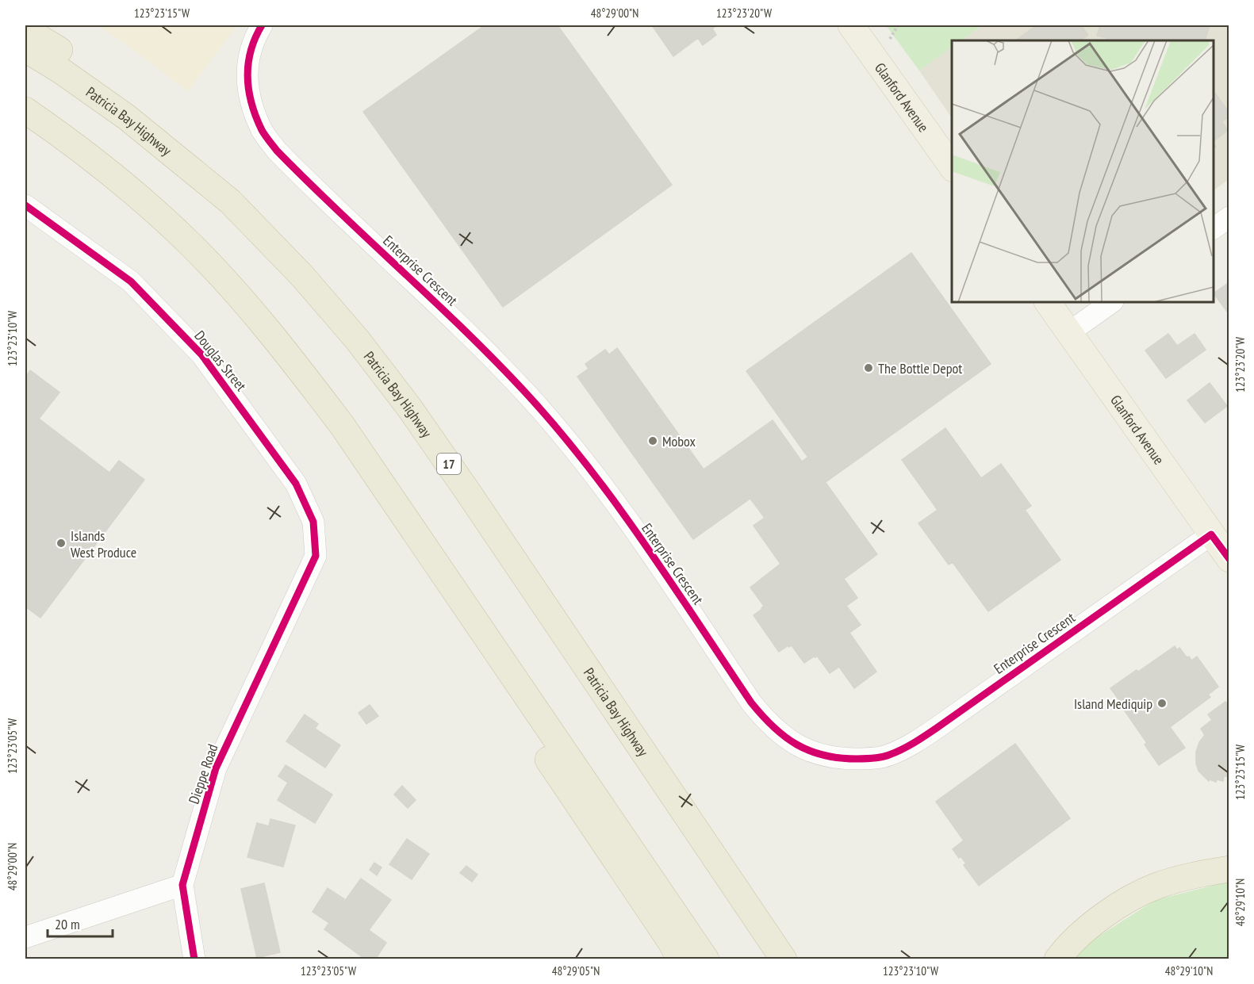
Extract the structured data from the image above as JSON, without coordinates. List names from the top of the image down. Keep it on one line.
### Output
{"streets":{"highway":["Patricia Bay Highway","17"],"main road":["Glanford Avenue"],"street":["Enterprise Crescent","Douglas Street","Dieppe Road"]},"crossings":[["Glanford Avenue","Enterprise Crescent"],["Douglas Street","Dieppe Road"]],"places":["The Bottle Depot","Mobox","Islands West Produce","Island Mediquip"],"scale_bar":"20 m","coordinates":["123°23'15\"W","48°29'00\"N","123°23'20\"W","123°23'10\"W","123°23'05\"W","48°29'10\"N","48°29'05\"N"]}
